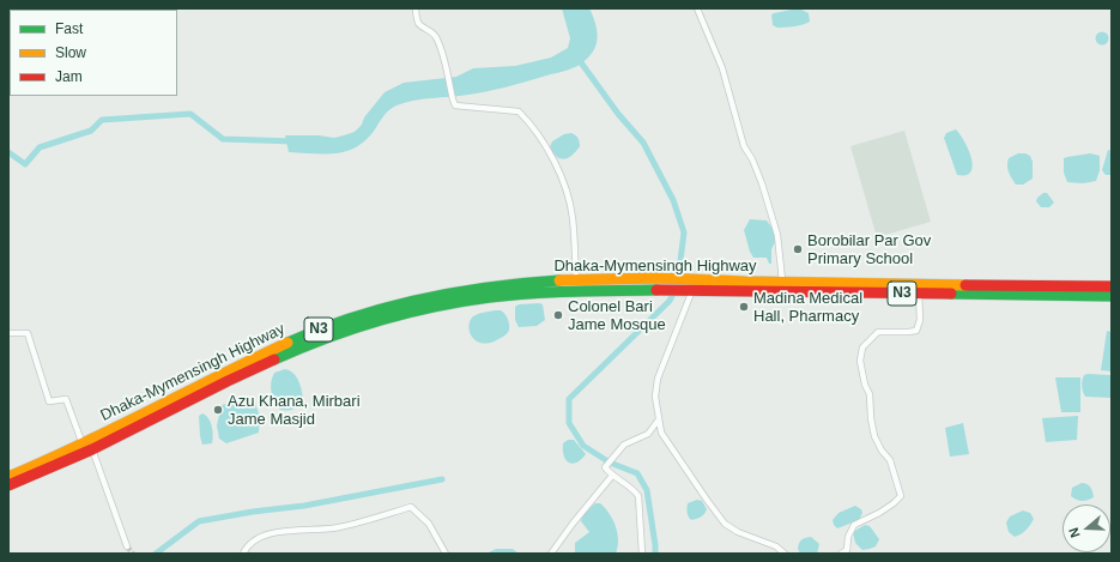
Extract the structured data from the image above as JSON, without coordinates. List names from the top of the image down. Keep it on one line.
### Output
{"streets":{"highway":["Dhaka-Mymensingh Highway","N3"]},"places":["Borobilar Par Gov Primary School","Madina Medical Hall, Pharmacy","Colonel Bari Jame Mosque","Azu Khana, Mirbari Jame Masjid"],"legend":["Fast","Slow","Jam"],"north":"left"}
